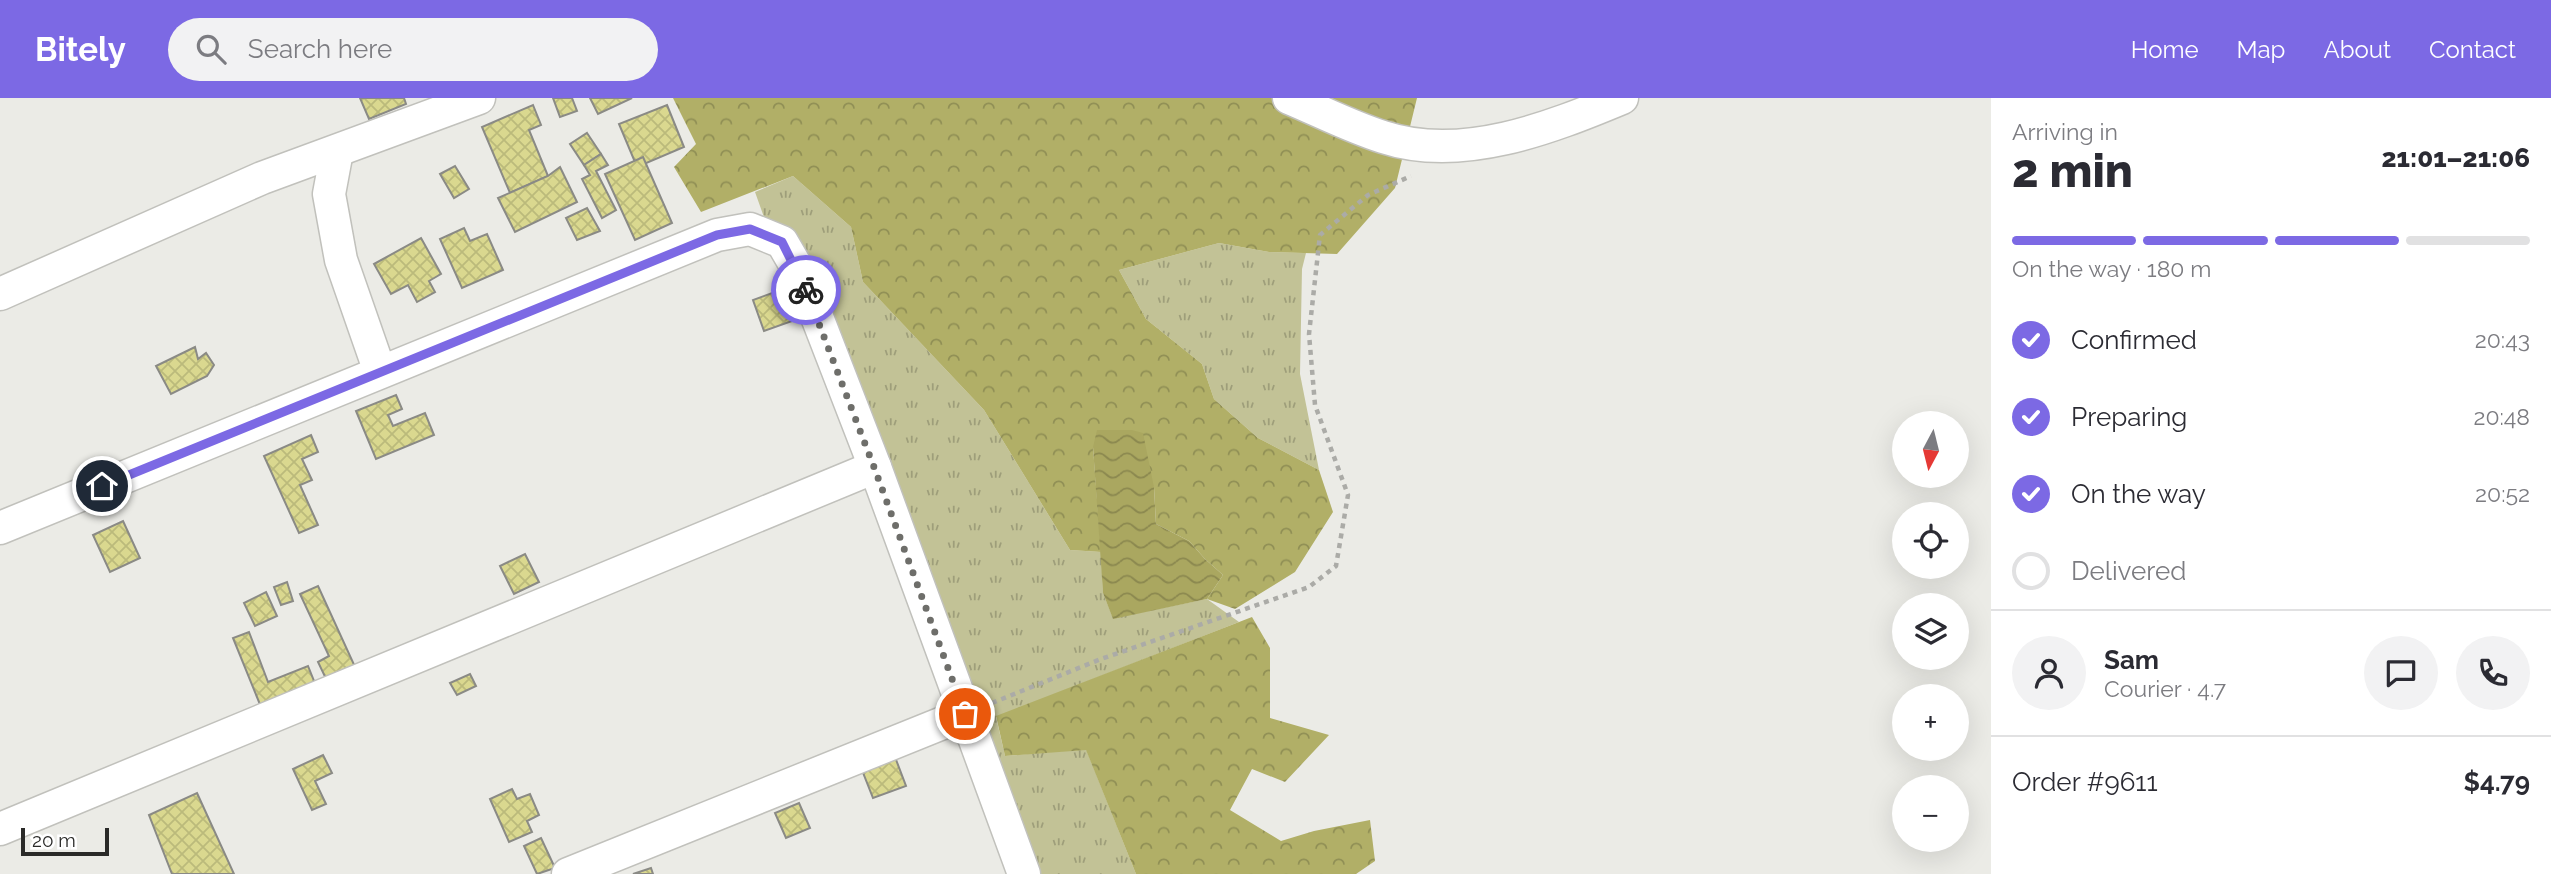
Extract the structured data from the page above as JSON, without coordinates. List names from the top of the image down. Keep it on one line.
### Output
{"scale_bar":"20 m","north":"bottom","page":{"header":"Bitely","search":"Search here","nav":["Home","Map","About","Contact"],"heading":["2 min","Arriving in","21:01–21:06"],"panel":["Sam","Courier · 4.7","Order #9611","$4.79"],"bar":"On the way · 180 m","list":[["Confirmed","20:43"],["Preparing","20:48"],["On the way","20:52"],"Delivered"],"map_buttons":["+","−"],"scale":"20 m"}}
